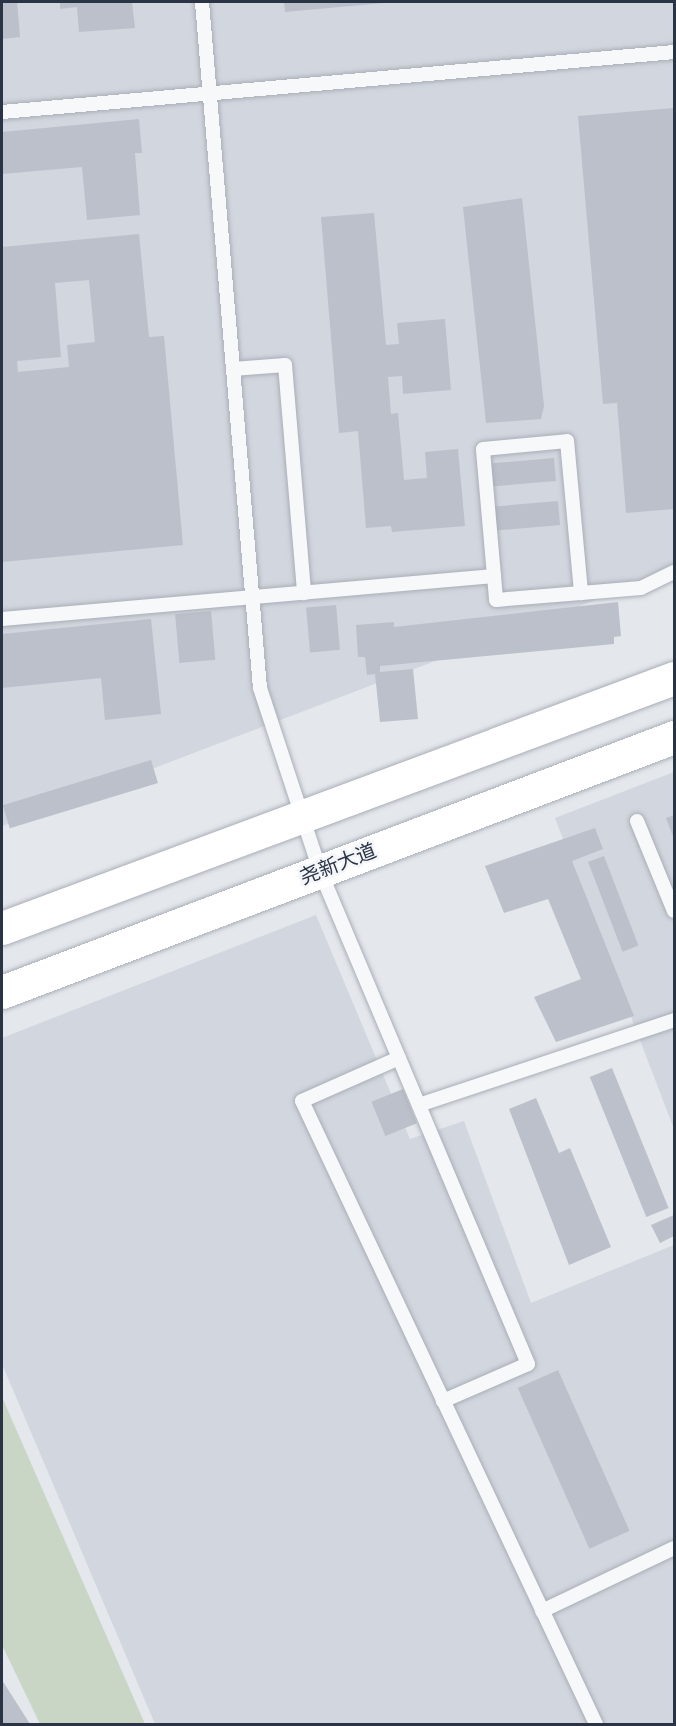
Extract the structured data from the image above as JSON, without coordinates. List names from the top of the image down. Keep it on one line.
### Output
{"streets":{"main road":["尧新大道"]}}
